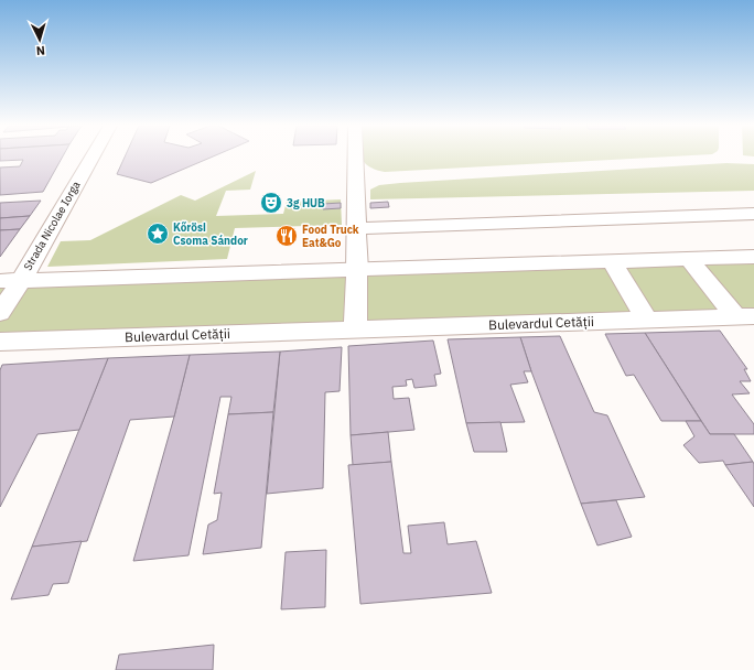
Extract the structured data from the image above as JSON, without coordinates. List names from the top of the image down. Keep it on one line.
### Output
{"streets":{"street":["Strada Nicolae Iorga","Bulevardul Cetății"]},"places":{"theatre":["3g HUB"],"place":["Kőrösi Csoma Sándor"],"restaurant":["Food Truck Eat&Go"]},"north":"bottom"}
